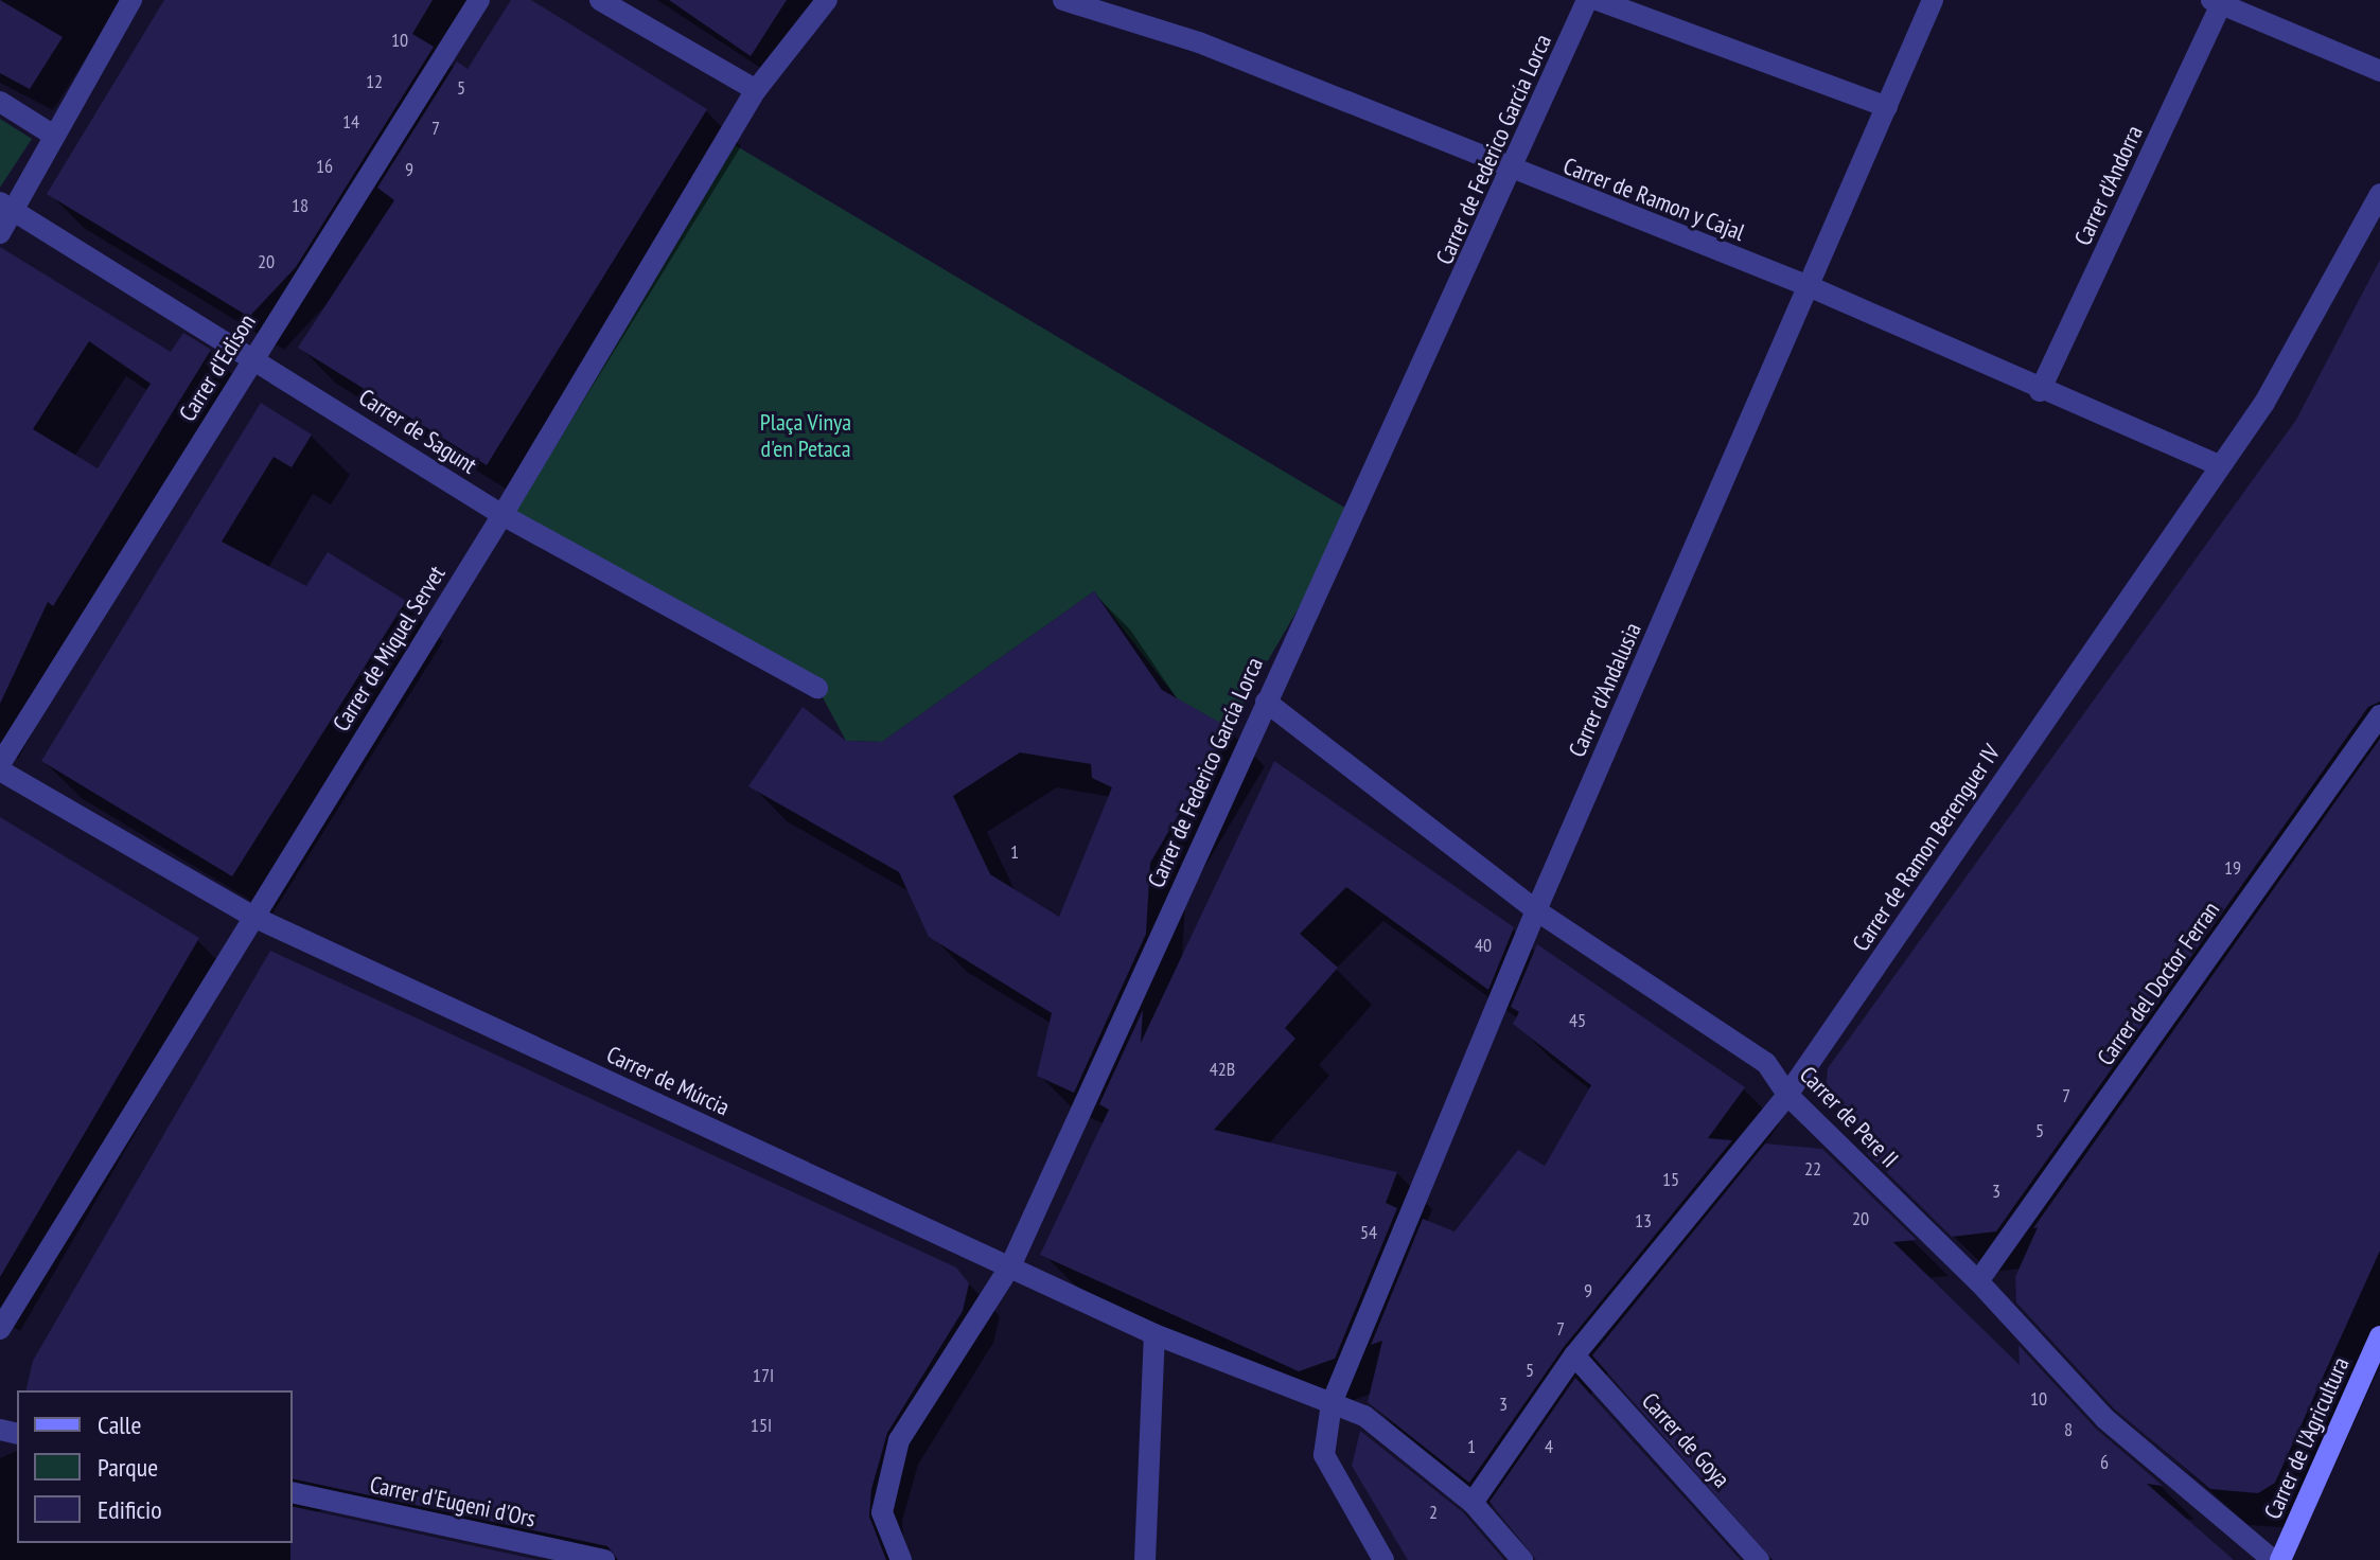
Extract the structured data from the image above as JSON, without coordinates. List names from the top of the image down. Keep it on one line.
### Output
{"streets":{"street":["Carrer de Federico García Lorca","Carrer d'Andorra","Carrer de Ramon y Cajal","Carrer d'Edison","Carrer de Sagunt","Carrer de Miquel Servet","Carrer d'Andalusia","Carrer de Ramon Berenguer IV","Carrer del Doctor Ferran","Carrer de Múrcia","Carrer de Pere II","Carrer de l'Agricultura","Carrer de Goya","Carrer d'Eugeni d'Ors"]},"crossings":[["Carrer de Federico García Lorca","Carrer de Ramon y Cajal"],["Carrer de Federico García Lorca","Carrer de Múrcia"],["Carrer de Federico García Lorca","Carrer de Pere II"],["Carrer d'Andorra","Carrer de Ramon y Cajal"],["Carrer de Ramon y Cajal","Carrer d'Andalusia"],["Carrer de Ramon y Cajal","Carrer de Ramon Berenguer IV"],["Carrer d'Edison","Carrer de Sagunt"],["Carrer d'Edison","Carrer de Múrcia"],["Carrer de Sagunt","Carrer de Miquel Servet"],["Carrer de Miquel Servet","Carrer de Múrcia"],["Carrer d'Andalusia","Carrer de Múrcia"],["Carrer d'Andalusia","Carrer de Pere II"],["Carrer de Ramon Berenguer IV","Carrer de Múrcia"],["Carrer de Ramon Berenguer IV","Carrer de Pere II"],["Carrer de Ramon Berenguer IV","Carrer de Goya"],["Carrer del Doctor Ferran","Carrer de Pere II"]],"parks":["Plaça Vinya d'en Petaca"],"house_numbers":["10","12","5","14","7","16","9","18","20","1","19","40","45","42B","7","5","22","15","3","20","13","54","9","7","5","17I","10","3","15I","8","1","4","6","2"],"legend":["Calle","Parque","Edificio"]}
